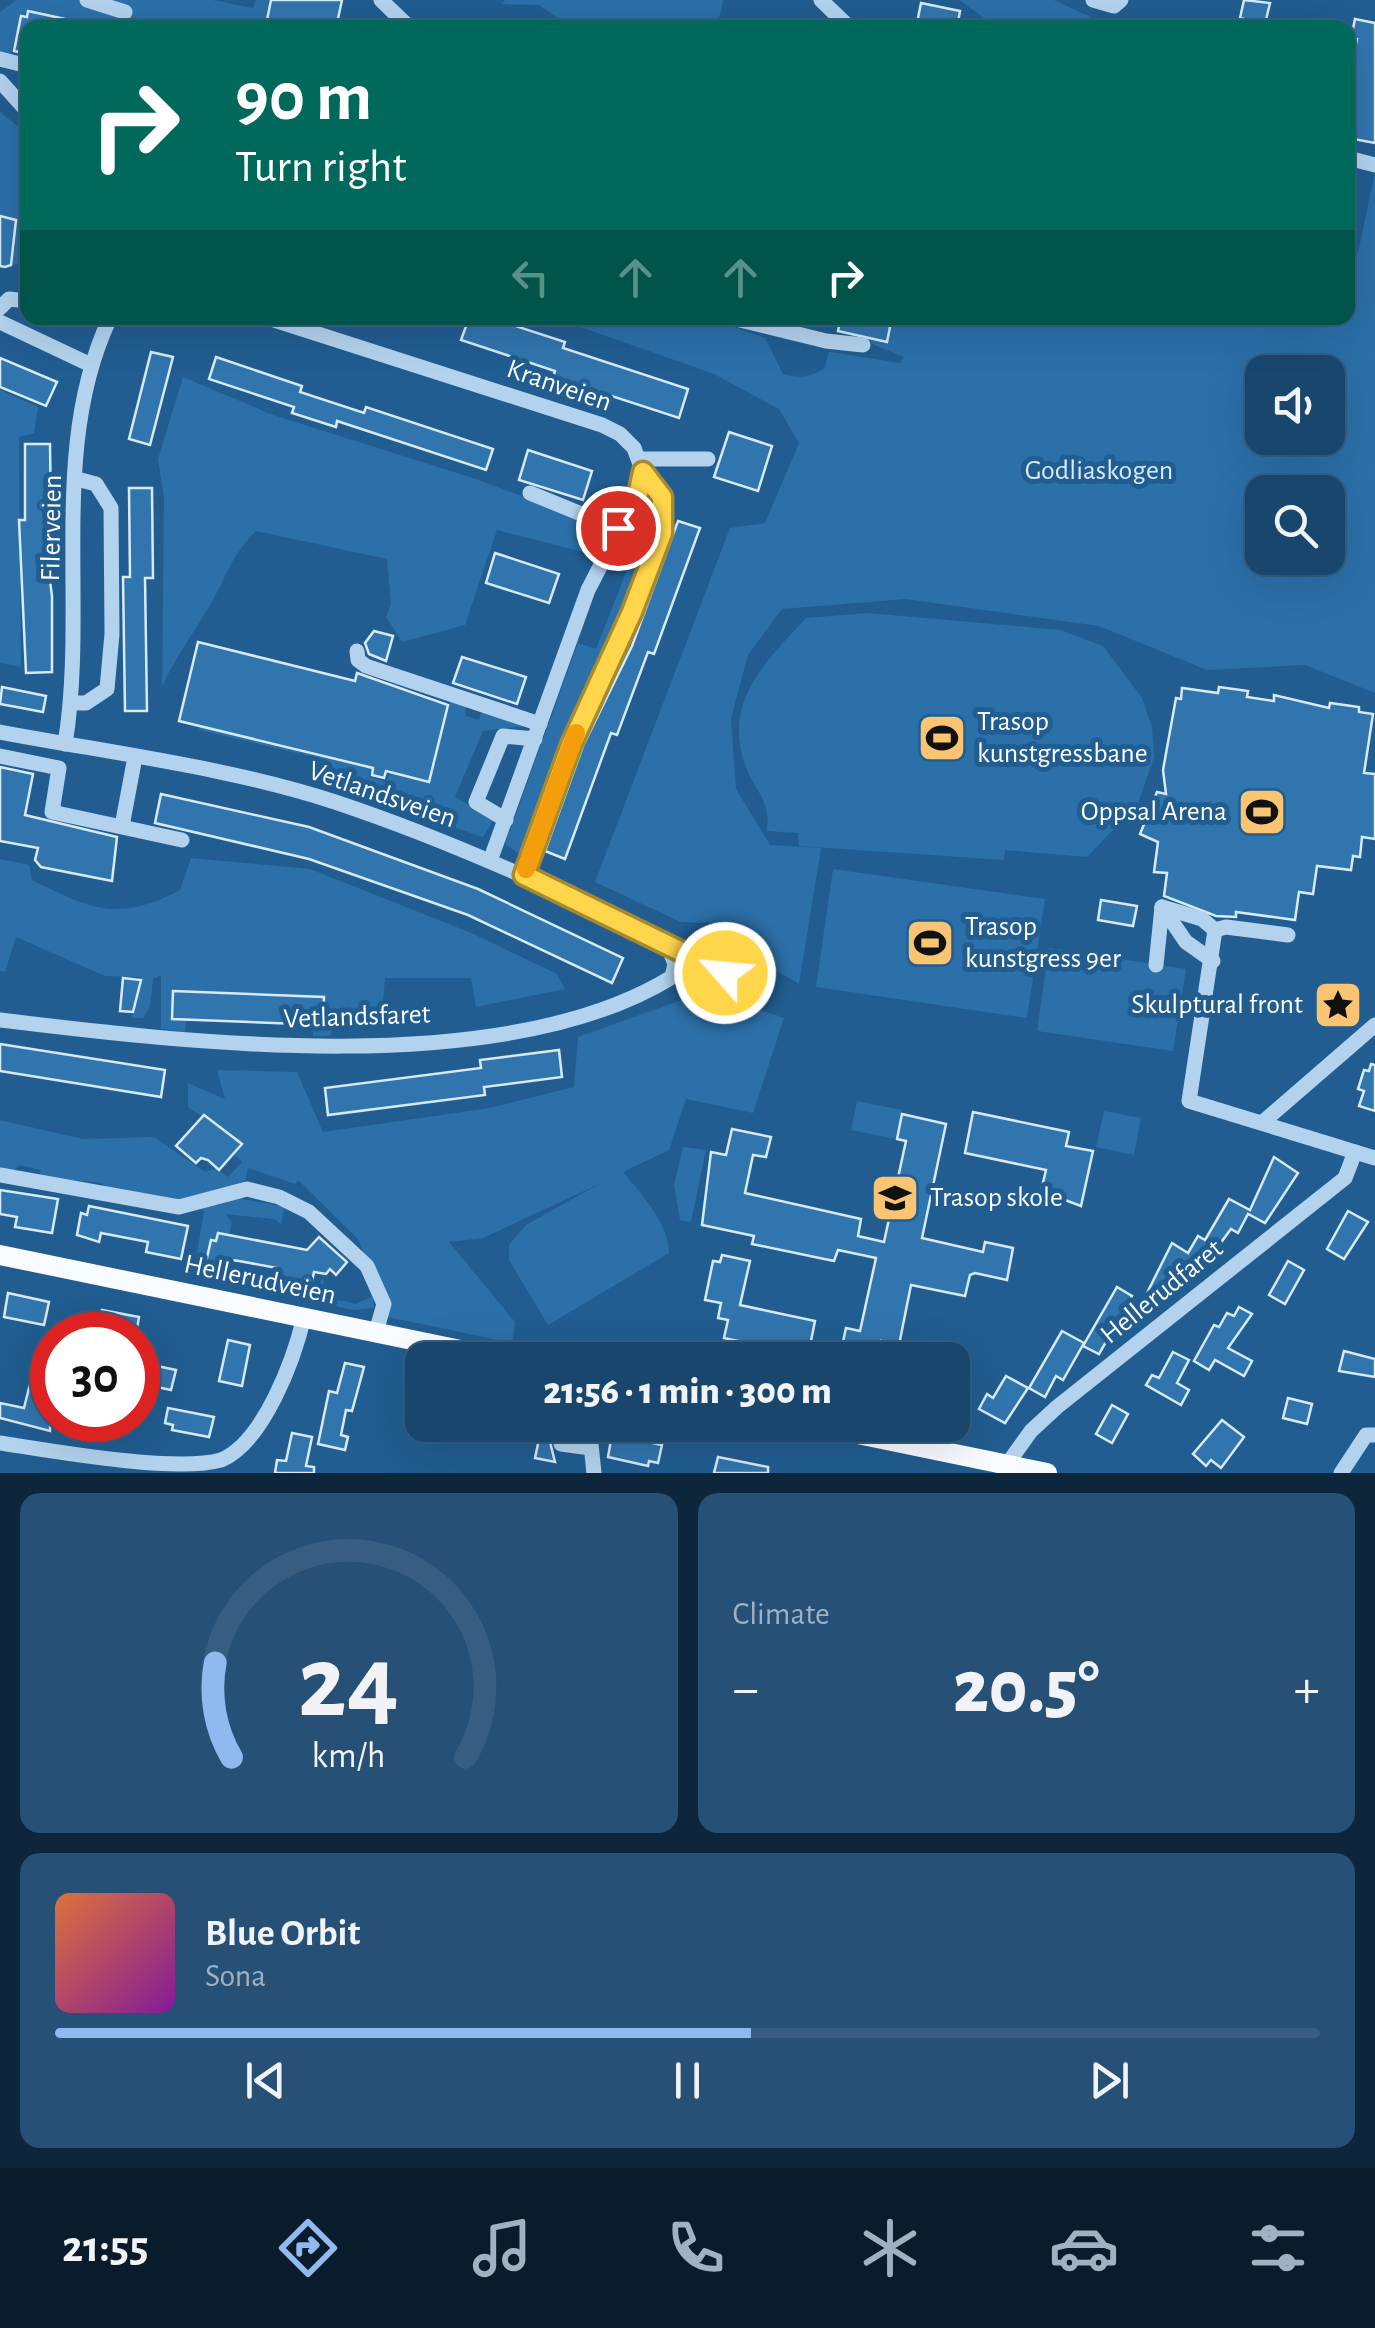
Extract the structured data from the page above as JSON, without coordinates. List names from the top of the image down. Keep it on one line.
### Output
{"streets":{"main road":["Hellerudveien"],"street":["Kranveien","Filerveien","Vetlandsveien","Vetlandsfaret","Hellerudfaret"]},"crossings":[["Filerveien","Vetlandsveien"],["Vetlandsveien","Vetlandsfaret"]],"parks":["Godliaskogen"],"places":{"sports":["Trasop kunstgressbane","Oppsal Arena","Trasop kunstgress 9er"],"place":["Skulptural front"],"school or university":["Trasop skole"]},"page":{"turn":["90 m","Turn right"],"limit":"30","trip":"21:56 · 1 min · 300 m","tile":"Climate","heat":["−","20.5°","+"],"song":["Blue Orbit","Sona"],"tabs":"21:55","gauge":["24","km/h"]}}
